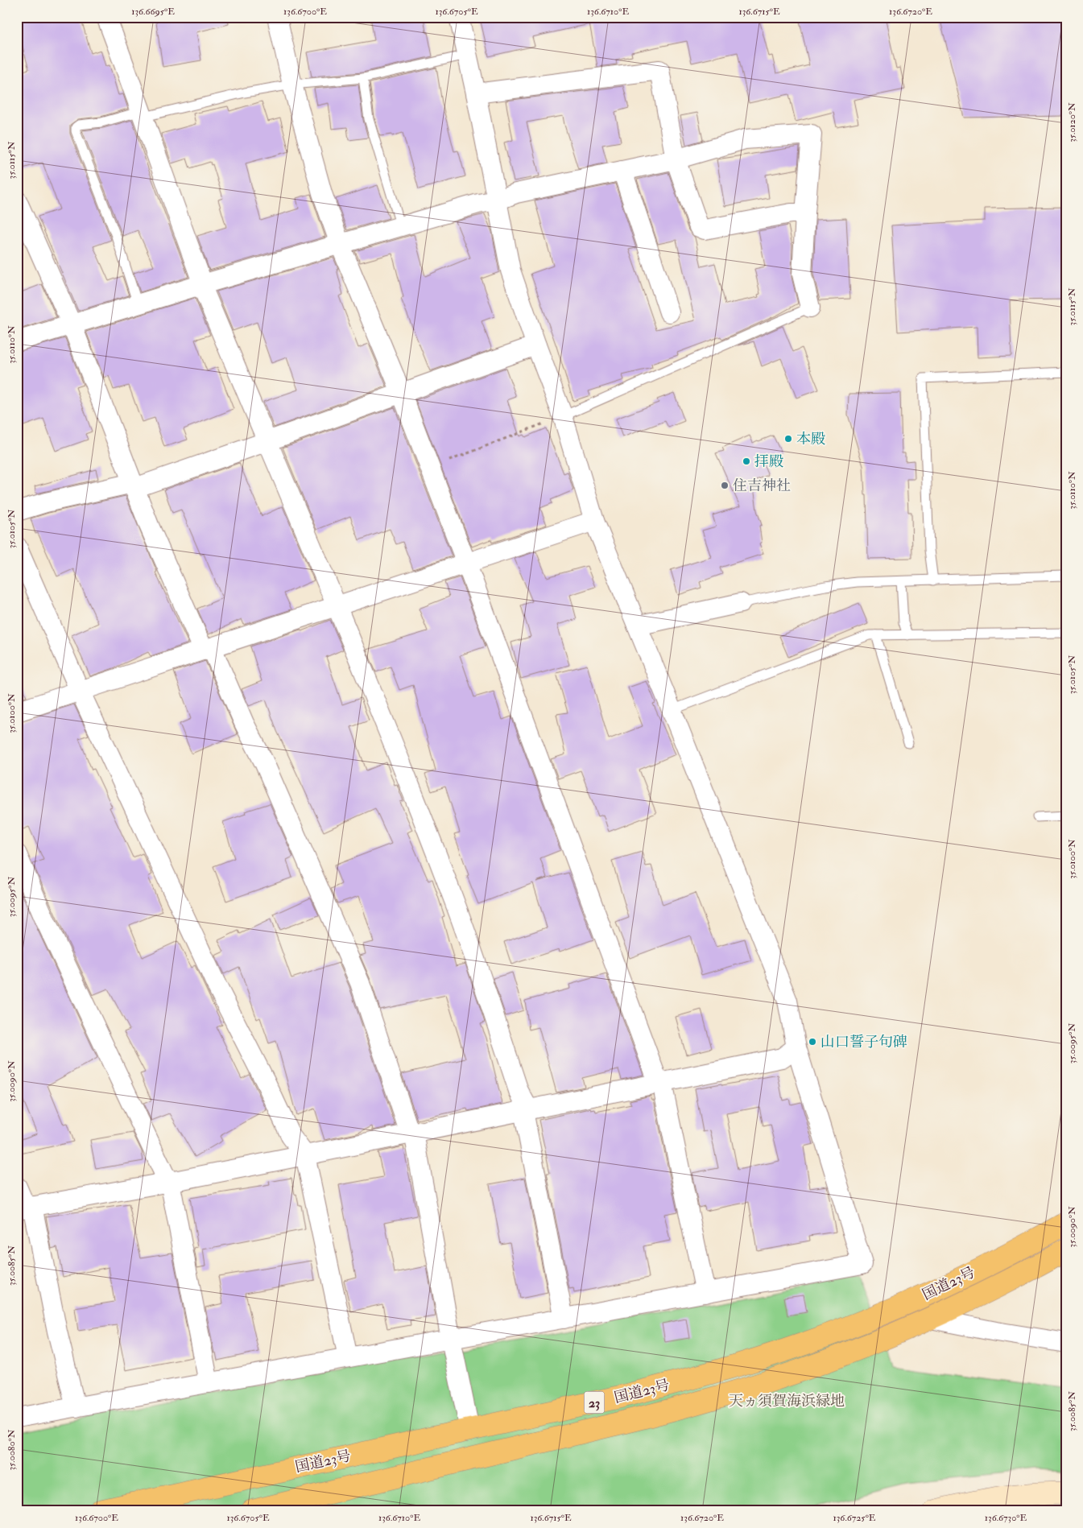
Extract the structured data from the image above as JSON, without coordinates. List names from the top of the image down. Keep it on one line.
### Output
{"streets":{"highway":["国道23号","23"]},"parks":["天ヵ須賀海浜緑地"],"places":["本殿","拝殿","住吉神社","山口誓子句碑"],"coordinates":["136.6695°E","136.6700°E","136.6705°E","136.6710°E","136.6715°E","136.6720°E","35.0120°N","35.0115°N","35.0110°N","35.0105°N","35.0100°N","35.0095°N","35.0090°N","35.0085°N","35.0080°N","136.6725°E","136.6730°E"]}
